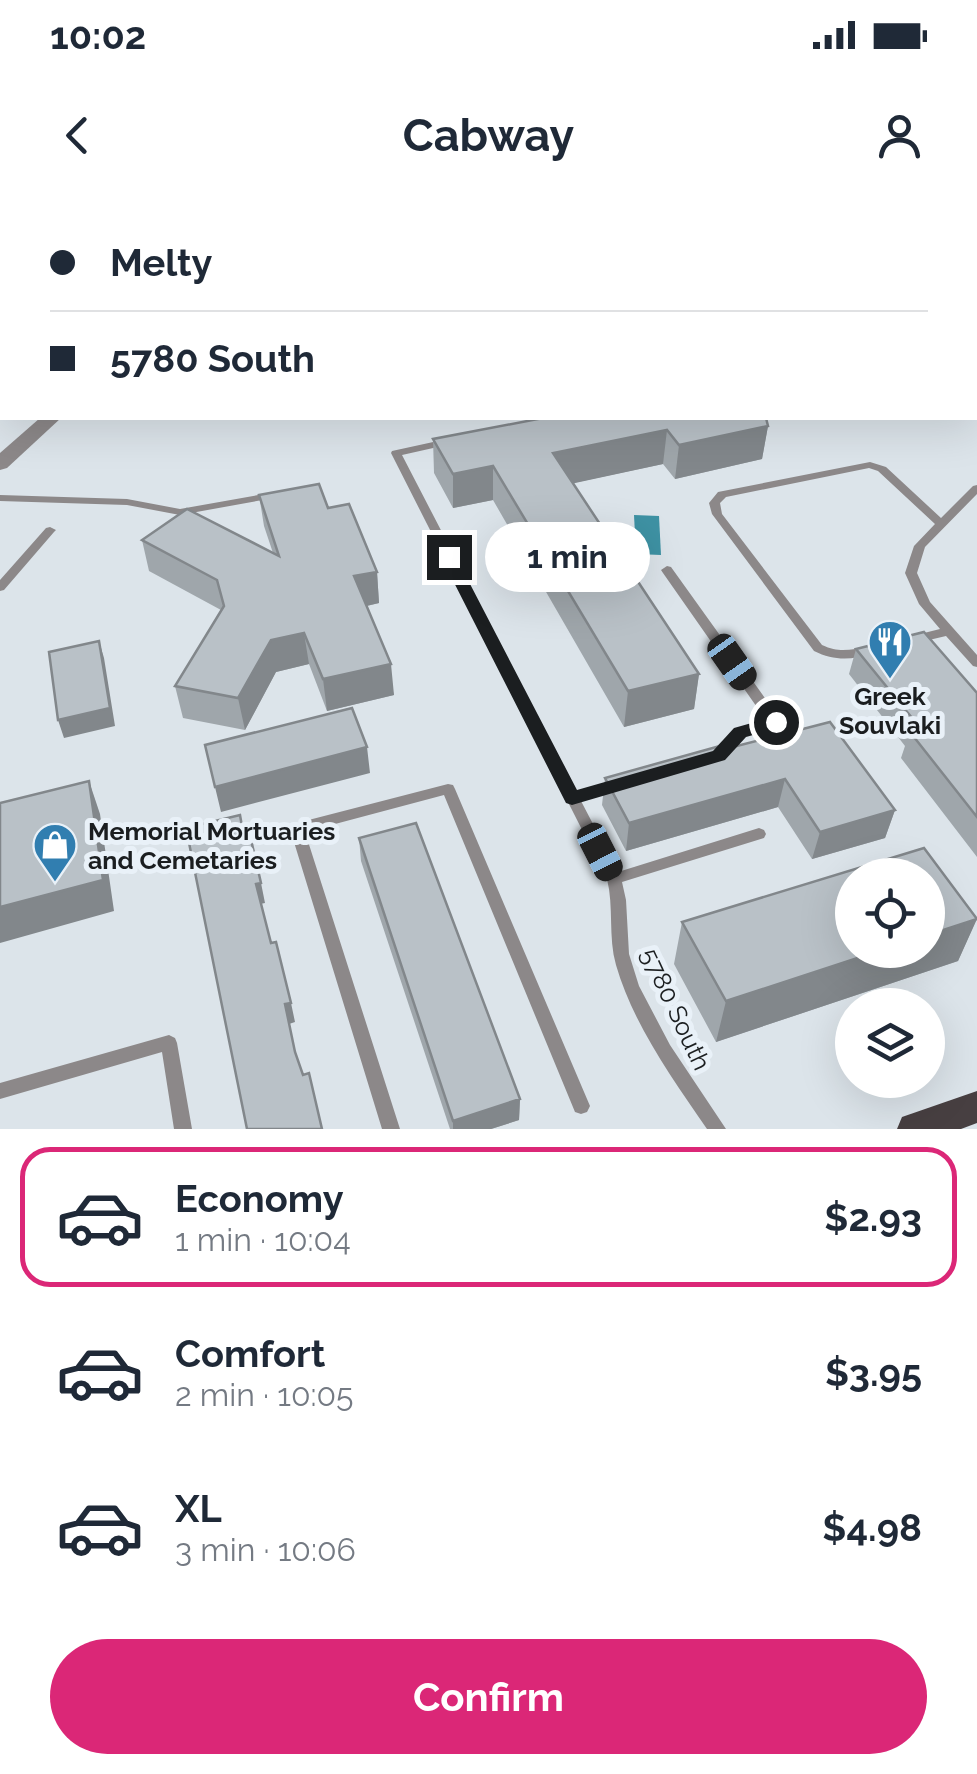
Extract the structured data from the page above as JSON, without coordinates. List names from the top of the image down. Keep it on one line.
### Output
{"streets":{"lane":["5780 South"]},"places":{"restaurant":["Greek Souvlaki"],"shop":["Memorial Mortuaries and Cemetaries"]},"page":{"status":"10:02","header":"Cabway","banner":["Melty","5780 South"],"bubble":"1 min","list":[{"name":"Economy","note":"1 min · 10:04","value":"$2.93"},{"name":"Comfort","note":"2 min · 10:05","value":"$3.95"},{"name":"XL","note":"3 min · 10:06","value":"$4.98"}],"buttons":"Confirm"}}
